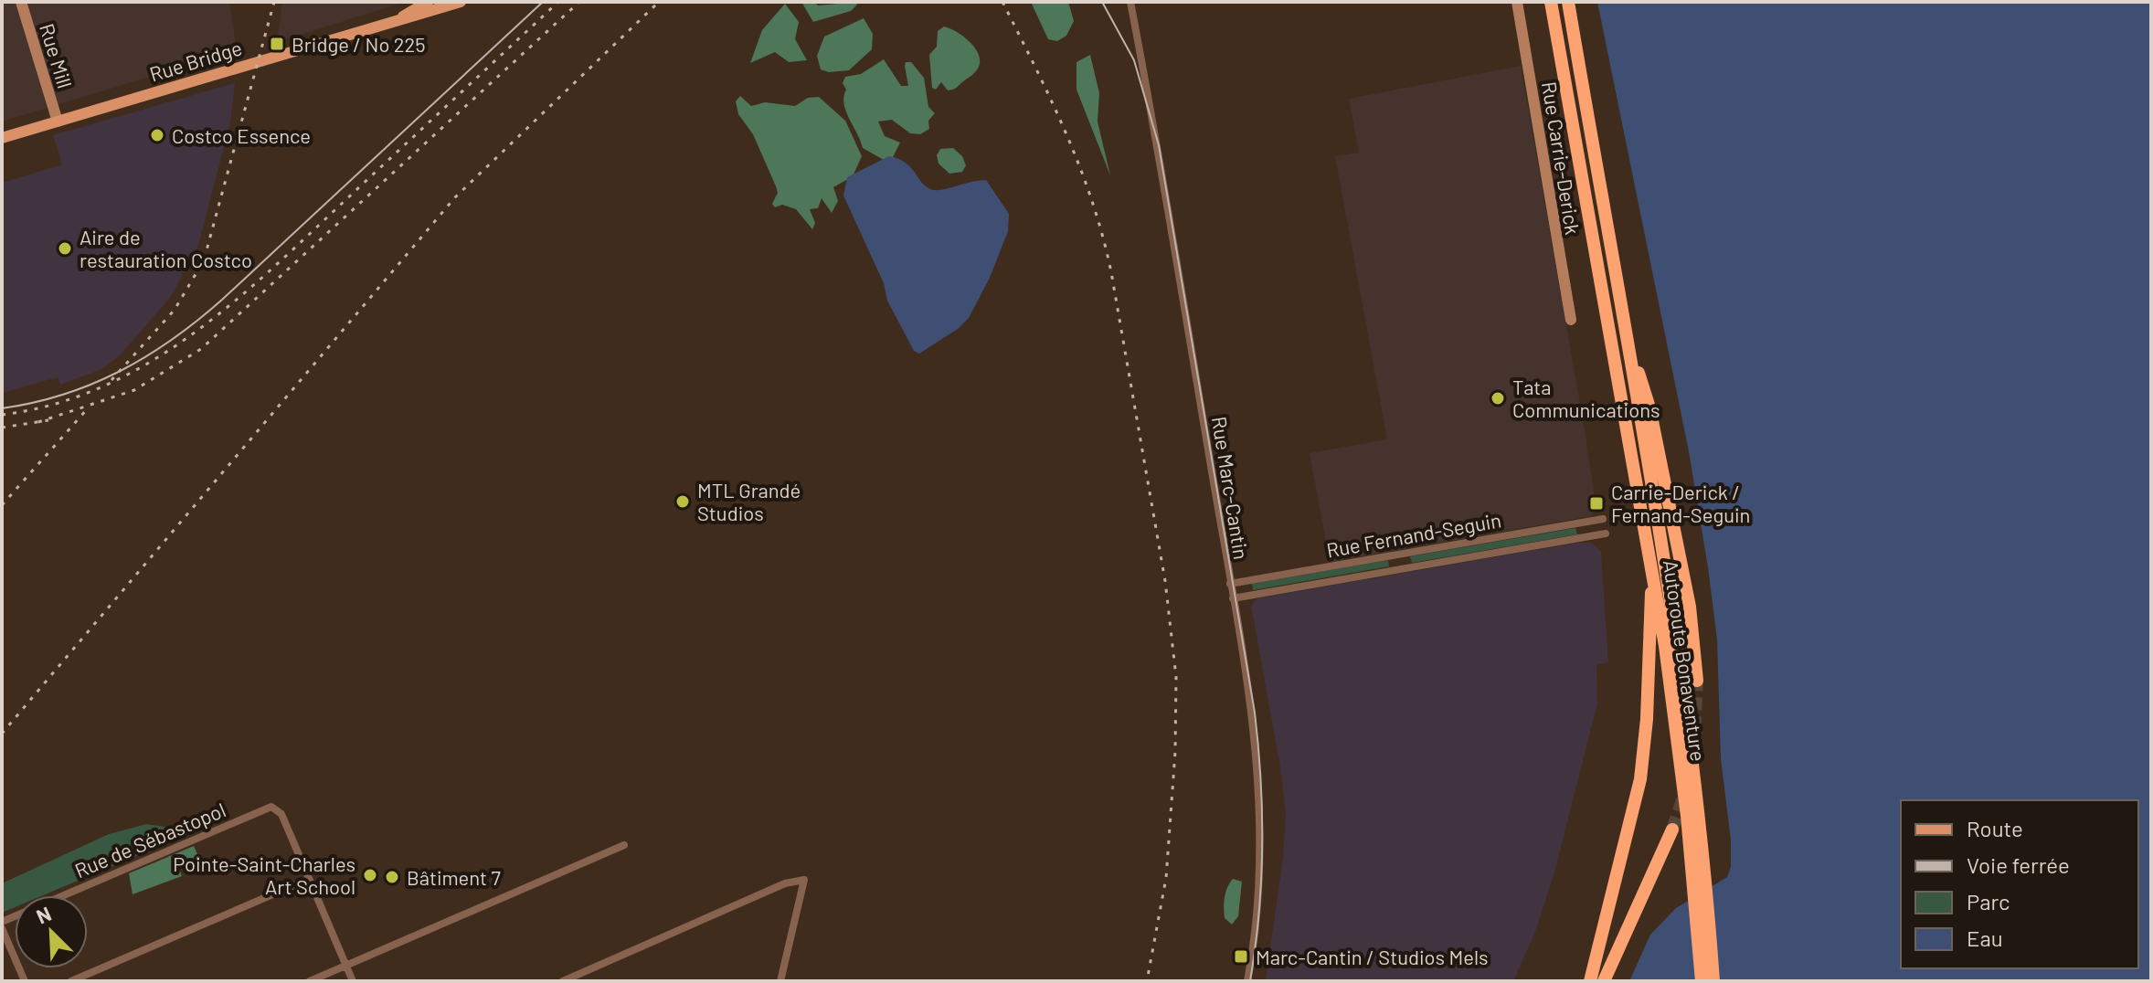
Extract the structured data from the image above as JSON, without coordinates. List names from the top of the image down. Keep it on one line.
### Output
{"streets":{"highway":["Autoroute Bonaventure"],"main road":["Rue Bridge"],"street":["Rue Mill","Rue Carrie-Derick","Rue Marc-Cantin","Rue Fernand-Seguin","Rue de Sébastopol"]},"crossings":[["Rue Mill","Rue Bridge"],["Rue Marc-Cantin","Rue Fernand-Seguin"]],"places":{"transit":["Bridge / No 225","Carrie-Derick / Fernand-Seguin","Marc-Cantin / Studios Mels"],"other":["Costco Essence","Aire de restauration Costco","Tata Communications","MTL Grandé Studios","Pointe-Saint-Charles Art School","Bâtiment 7"]},"legend":["Route","Voie ferrée","Parc","Eau"],"north":"top left"}
